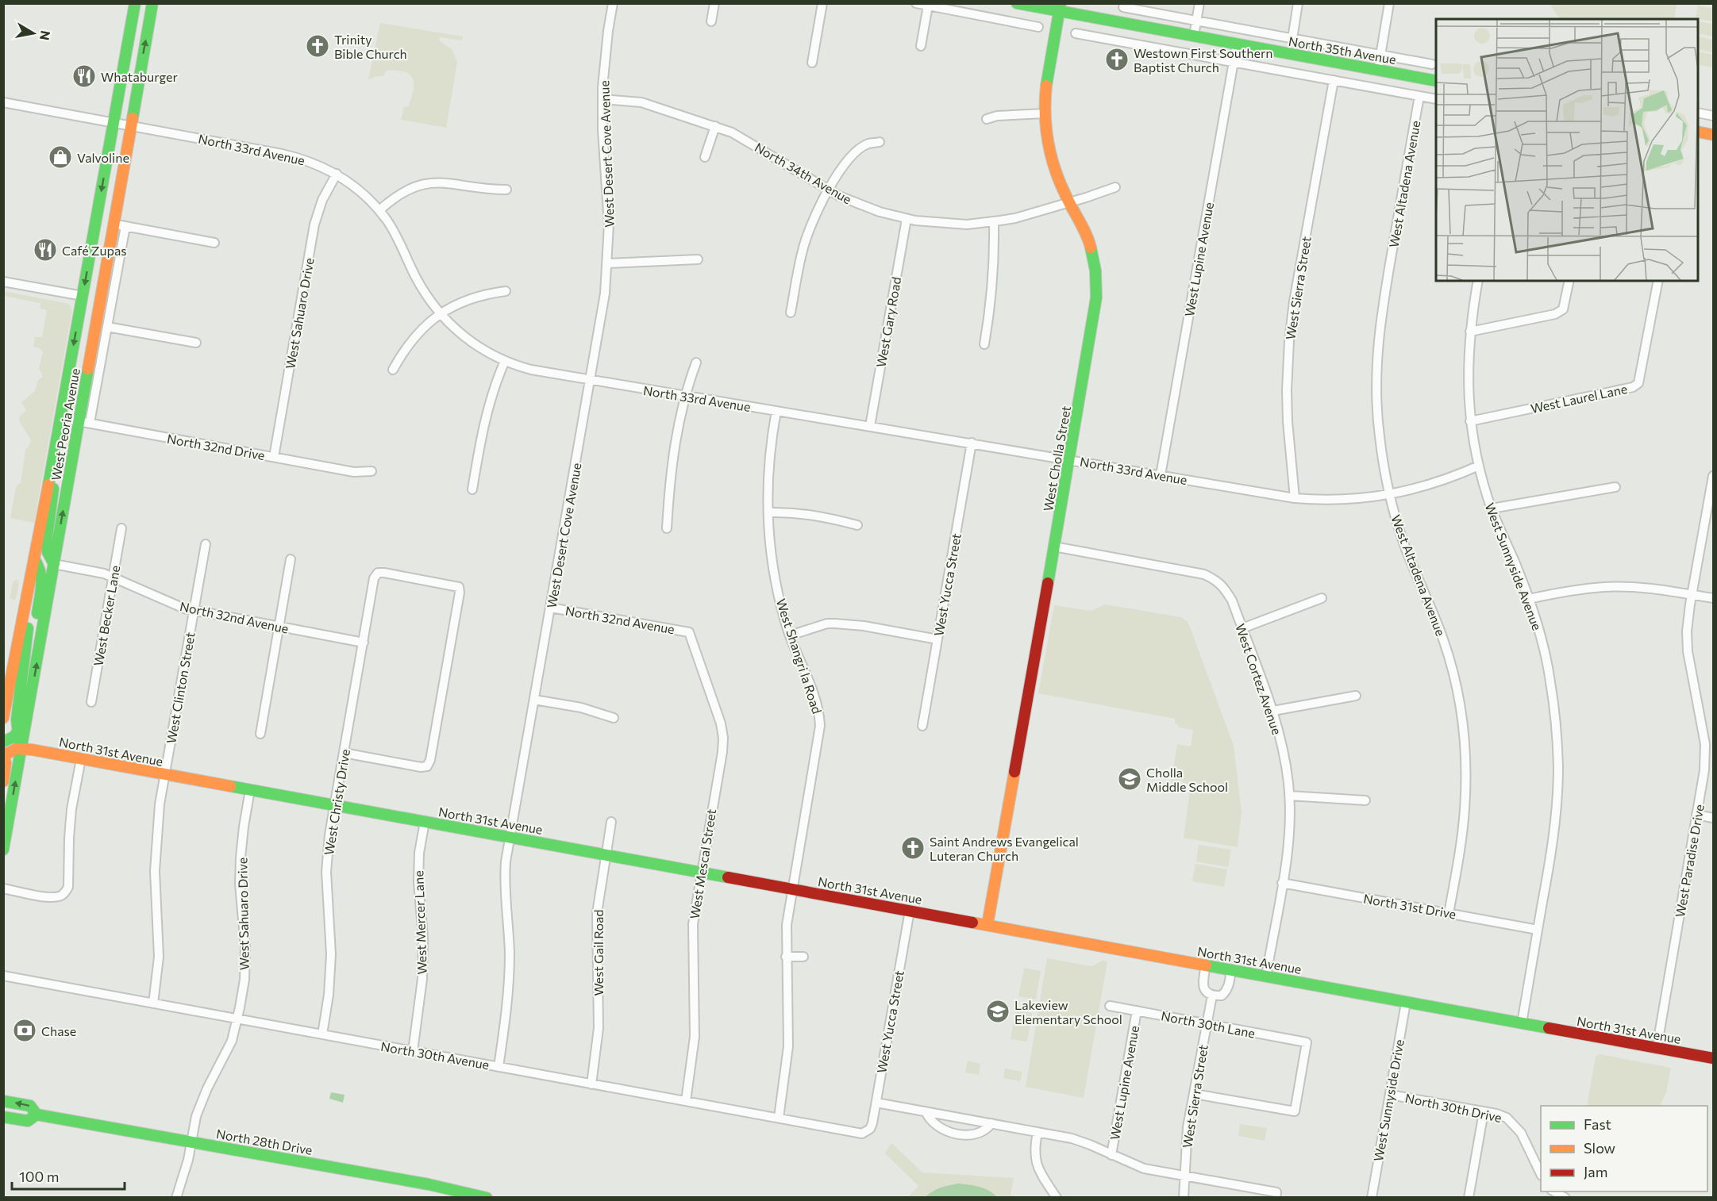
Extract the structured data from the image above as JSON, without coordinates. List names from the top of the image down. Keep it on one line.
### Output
{"streets":{"street":["North 35th Avenue","North 33rd Avenue","West Desert Cove Avenue","North 34th Avenue","West Altadena Avenue","West Lupine Avenue","West Sierra Street","West Sahuaro Drive","West Gary Road","West Laurel Lane","West Peoria Avenue","North 32nd Drive","West Cholla Street","West Sunnyside Avenue","West Yucca Street","West Becker Lane","North 32nd Avenue","West Shangri la Road","West Cortez Avenue","West Clinton Street","North 31st Avenue","West Christy Drive","West Paradise Drive","West Mescal Street","North 31st Drive","West Mercer Lane","West Gail Road","North 30th Lane","North 30th Avenue","West Sunnyside Drive","North 30th Drive","North 28th Drive"]},"crossings":[["North 35th Avenue","West Lupine Avenue"],["North 35th Avenue","West Cholla Street"],["North 33rd Avenue","West Desert Cove Avenue"],["North 33rd Avenue","West Altadena Avenue"],["North 33rd Avenue","West Lupine Avenue"],["North 33rd Avenue","West Sierra Street"],["North 33rd Avenue","West Sahuaro Drive"],["North 33rd Avenue","West Gary Road"],["North 33rd Avenue","West Peoria Avenue"],["North 33rd Avenue","West Cholla Street"],["North 33rd Avenue","West Sunnyside Avenue"],["North 33rd Avenue","West Yucca Street"],["North 33rd Avenue","West Shangri la Road"],["West Desert Cove Avenue","North 34th Avenue"],["West Desert Cove Avenue","North 32nd Avenue"],["West Desert Cove Avenue","North 31st Avenue"],["West Desert Cove Avenue","North 30th Avenue"],["North 34th Avenue","West Gary Road"],["North 34th Avenue","West Cholla Street"],["West Altadena Avenue","North 31st Drive"],["West Lupine Avenue","North 30th Lane"],["West Sierra Street","North 30th Lane"],["West Sahuaro Drive","North 32nd Drive"],["West Sahuaro Drive","North 31st Avenue"],["West Sahuaro Drive","North 30th Avenue"],["West Sahuaro Drive","North 28th Drive"],["West Laurel Lane","West Sunnyside Avenue"],["West Peoria Avenue","North 32nd Drive"],["West Peoria Avenue","North 32nd Avenue"],["West Peoria Avenue","North 31st Avenue"],["West Cholla Street","West Cortez Avenue"],["West Cholla Street","North 31st Avenue"],["West Sunnyside Avenue","North 31st Avenue"],["West Sunnyside Avenue","North 31st Drive"],["West Yucca Street","North 31st Avenue"],["West Yucca Street","North 30th Avenue"],["West Becker Lane","North 32nd Avenue"],["North 32nd Avenue","West Clinton Street"],["North 32nd Avenue","West Christy Drive"],["North 32nd Avenue","West Mescal Street"],["West Shangri la Road","North 31st Avenue"],["West Shangri la Road","North 30th Avenue"],["West Cortez Avenue","North 31st Avenue"],["West Cortez Avenue","North 31st Drive"],["West Clinton Street","North 31st Avenue"],["West Clinton Street","North 30th Avenue"],["North 31st Avenue","West Christy Drive"],["North 31st Avenue","West Paradise Drive"],["North 31st Avenue","West Mescal Street"],["North 31st Avenue","West Mercer Lane"],["North 31st Avenue","West Gail Road"],["North 31st Avenue","West Sunnyside Drive"],["West Christy Drive","North 30th Avenue"],["West Mescal Street","North 30th Avenue"],["West Mercer Lane","North 30th Avenue"],["West Gail Road","North 30th Avenue"],["West Sunnyside Drive","North 30th Drive"]],"places":{"church":["Trinity Bible Church","Westown First Southern Baptist Church","Saint Andrews Evangelical Luteran Church"],"restaurant":["Whataburger","Café Zupas"],"shop":["Valvoline"],"school or university":["Cholla Middle School","Lakeview Elementary School"],"bank":["Chase"]},"legend":["Fast","Slow","Jam"],"scale_bar":"100 m","north":"right"}
